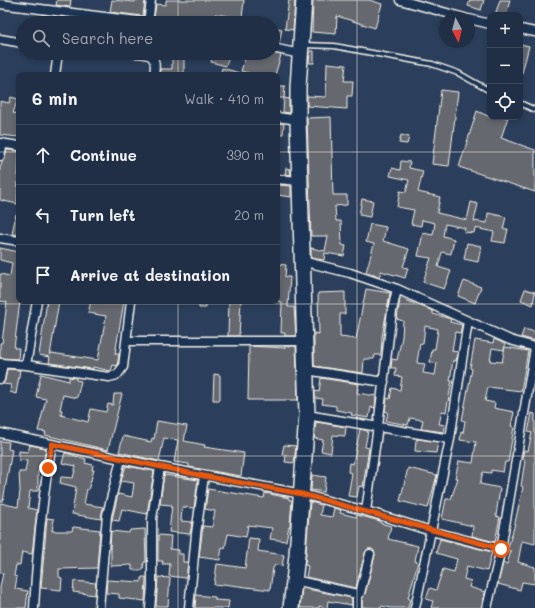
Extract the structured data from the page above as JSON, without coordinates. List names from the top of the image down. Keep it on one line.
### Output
{"north":"bottom","page":{"map_buttons":["+","−"],"search":"Search here","heading":["6 min","Walk · 410 m"],"list":[["Continue","390 m"],["Turn left","20 m"],"Arrive at destination"]}}
